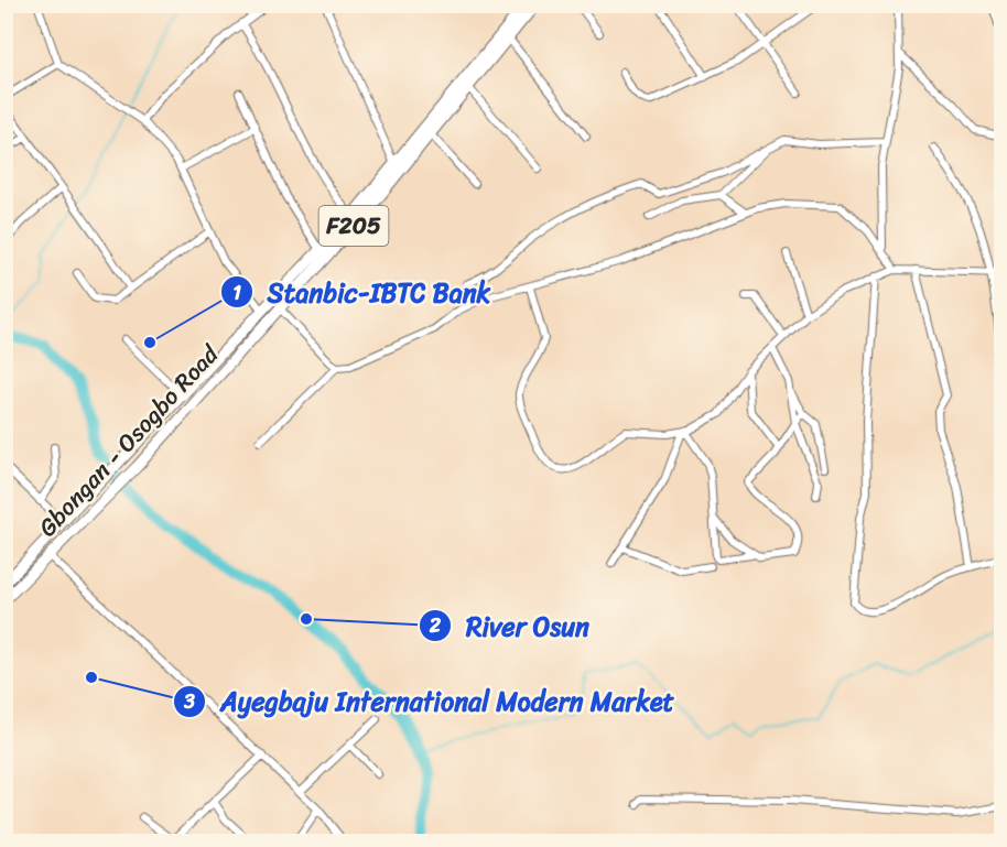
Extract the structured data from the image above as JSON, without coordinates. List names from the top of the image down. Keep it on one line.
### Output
{"streets":{"main road":["F205","Gbongan - Osogbo Road"]},"places":["Stanbic-IBTC Bank","River Osun","Ayegbaju International Modern Market"]}
